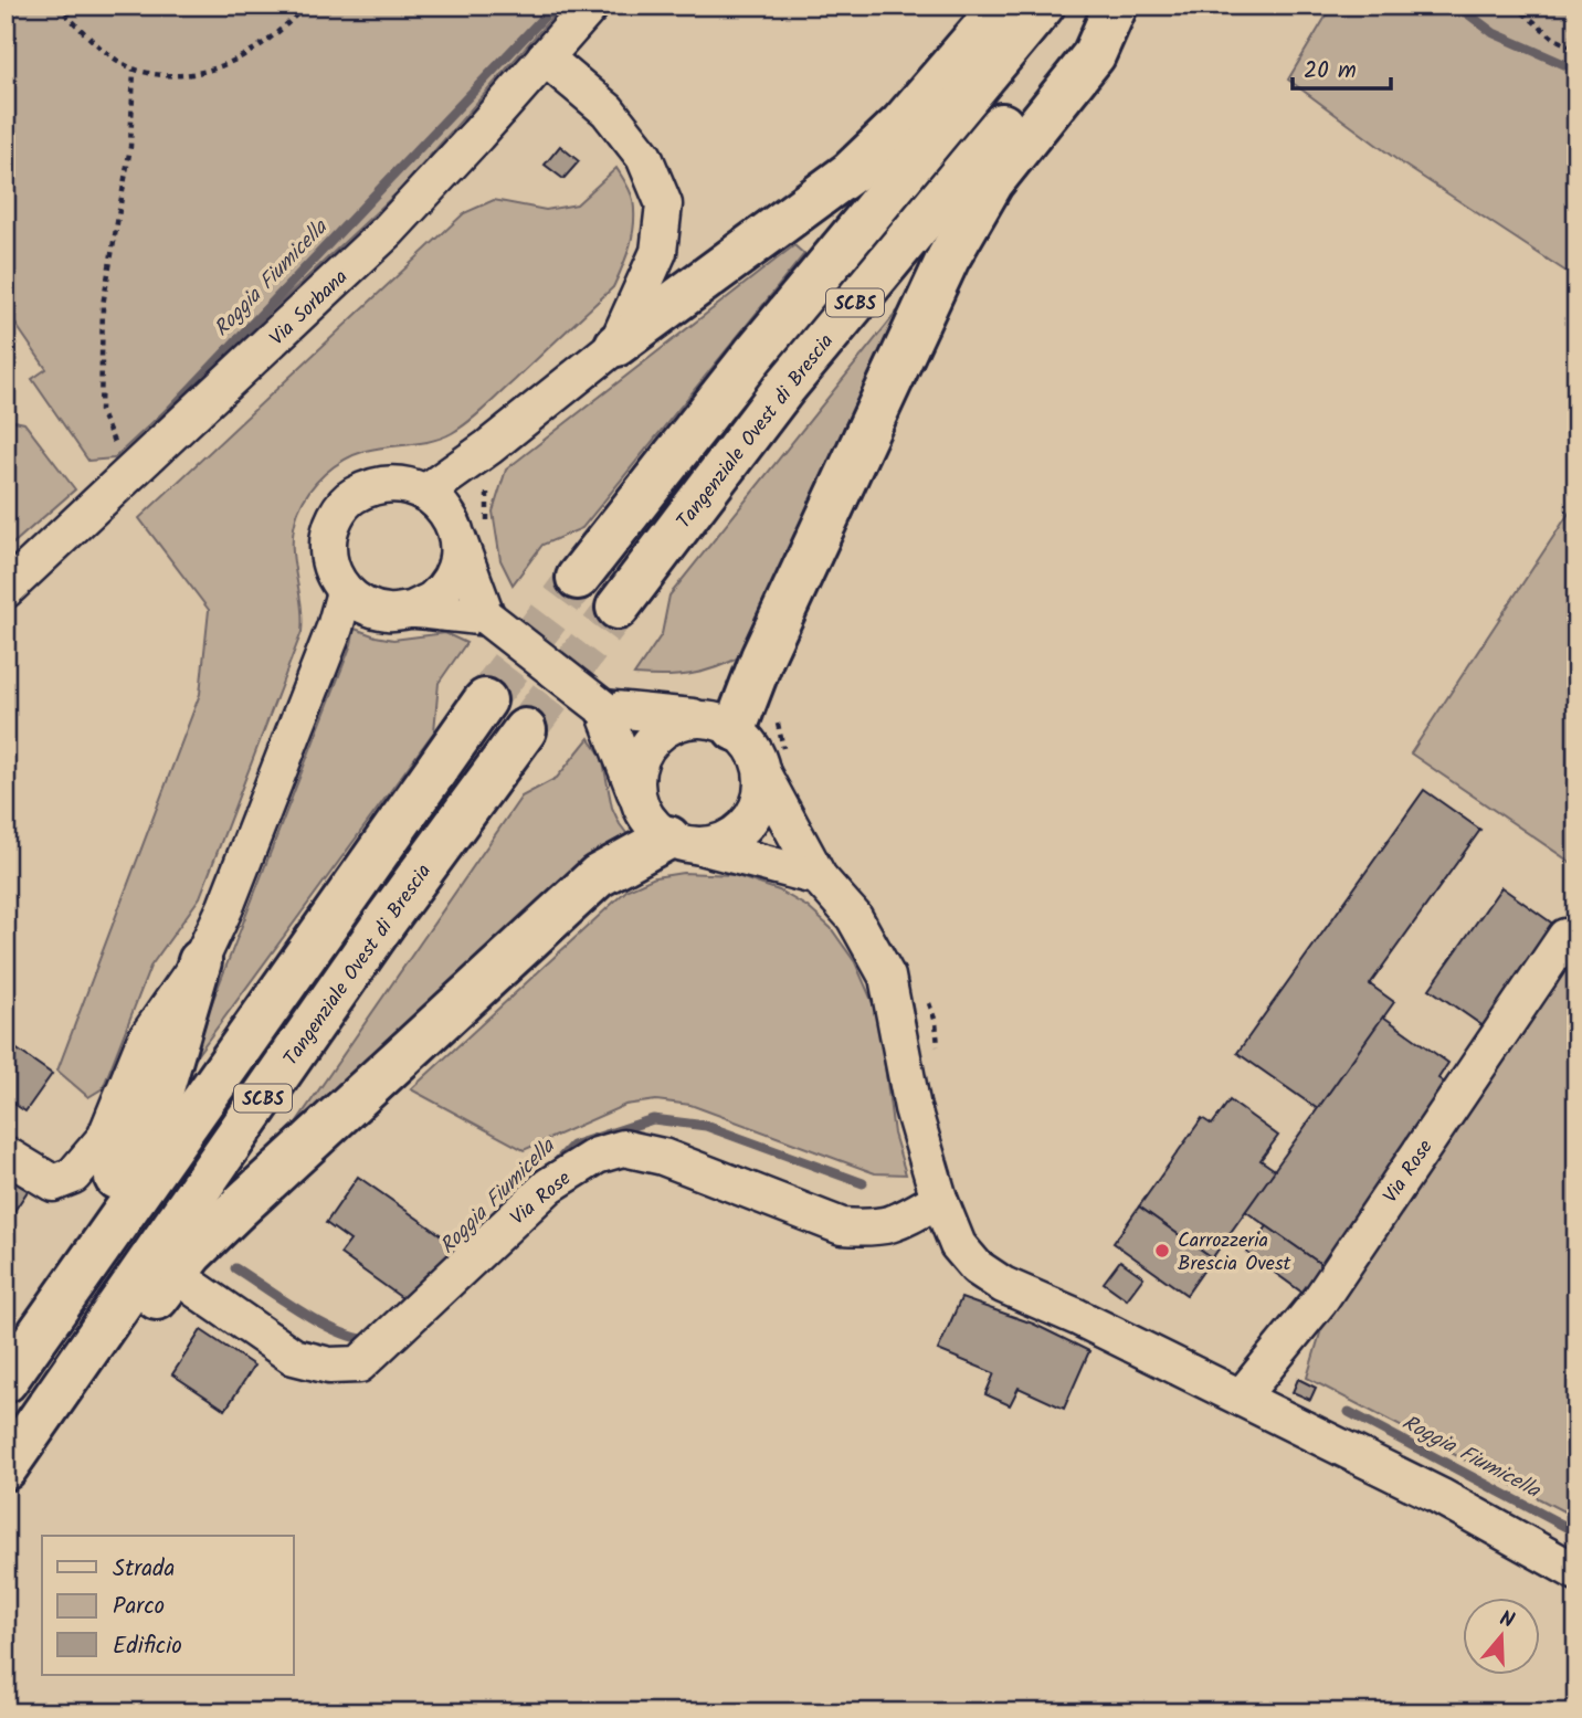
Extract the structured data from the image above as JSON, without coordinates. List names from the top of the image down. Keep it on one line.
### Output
{"streets":{"highway":["SCBS","Tangenziale Ovest di Brescia"],"street":["Via Sorbana","Via Rose"]},"water":["Roggia Fiumicella"],"places":["Carrozzeria Brescia Ovest"],"legend":["Strada","Parco","Edificio"],"scale_bar":"20 m","north":"top"}
